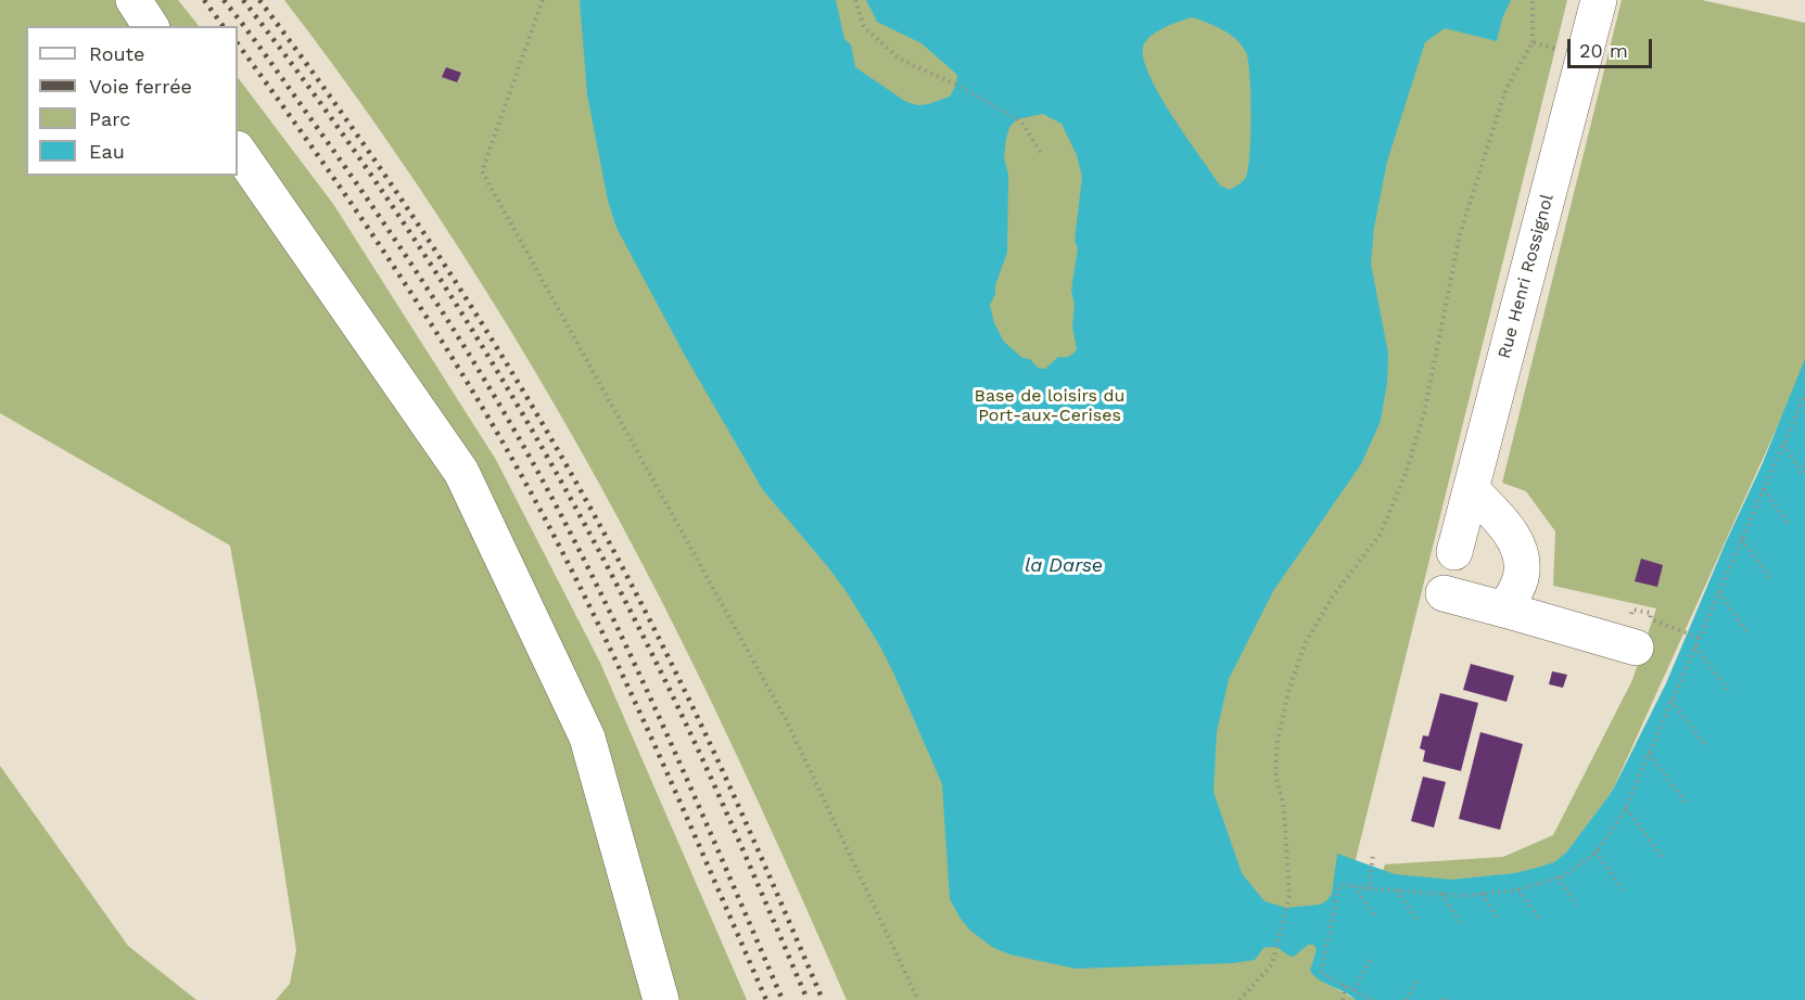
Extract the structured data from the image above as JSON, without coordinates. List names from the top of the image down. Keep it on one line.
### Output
{"streets":{"street":["Rue Henri Rossignol"]},"water":["la Darse"],"parks":["Base de loisirs du Port-aux-Cerises"],"legend":["Route","Voie ferrée","Parc","Eau"],"scale_bar":"20 m"}
